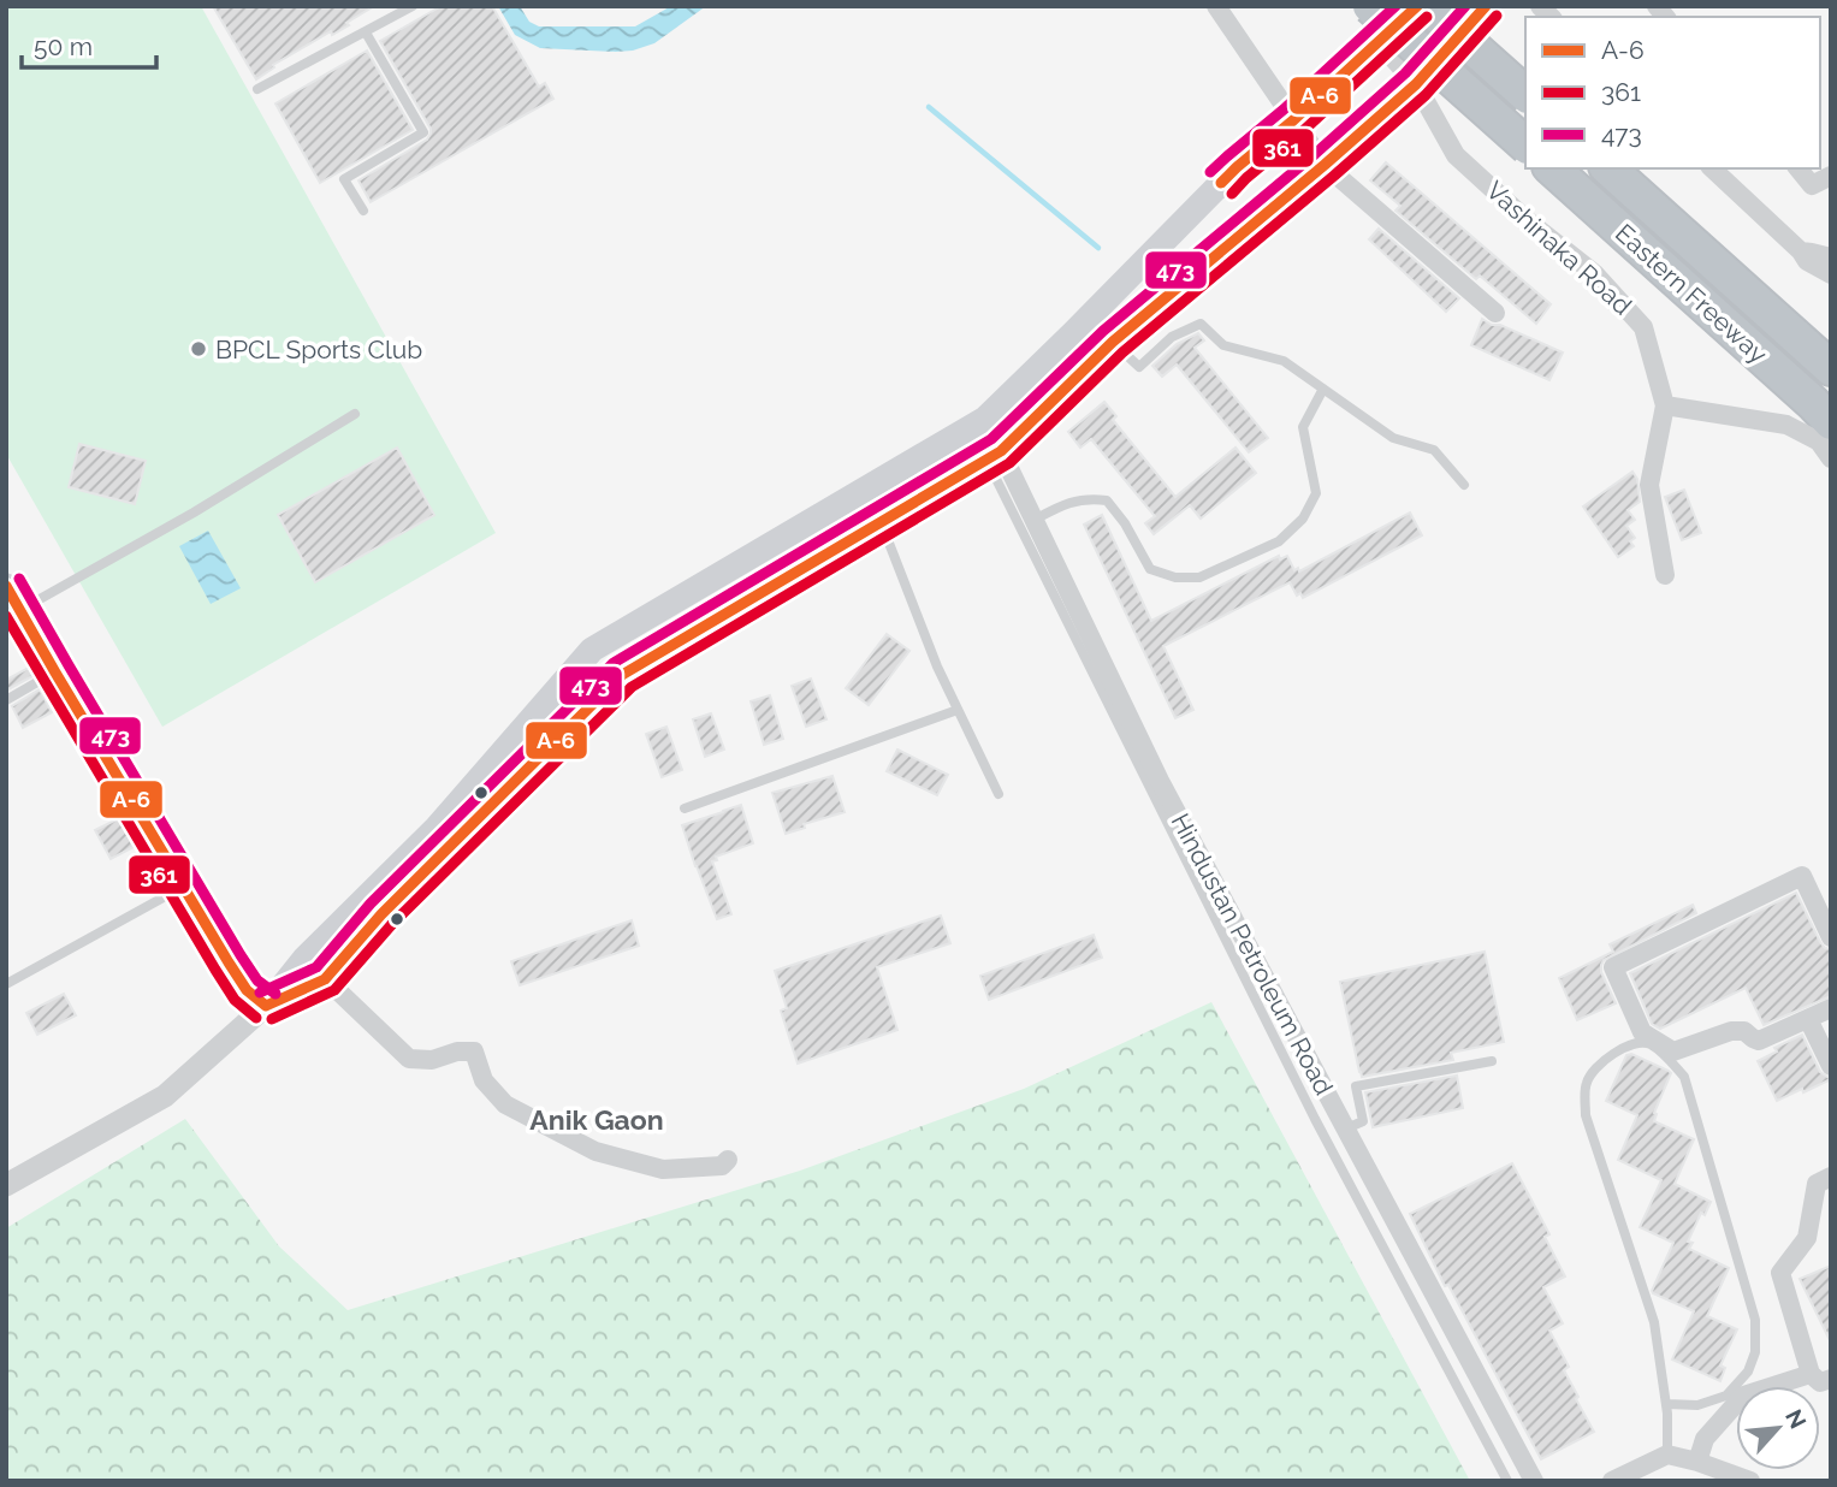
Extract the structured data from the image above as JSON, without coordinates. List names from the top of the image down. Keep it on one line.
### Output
{"streets":{"highway":["Eastern Freeway"],"street":["Vashinaka Road","Hindustan Petroleum Road"]},"districts":["Anik Gaon"],"places":["BPCL Sports Club"],"lines":["transit line A-6","transit line 473","transit line 361"],"legend":["A-6","361","473"],"scale_bar":"50 m","north":"top right"}
